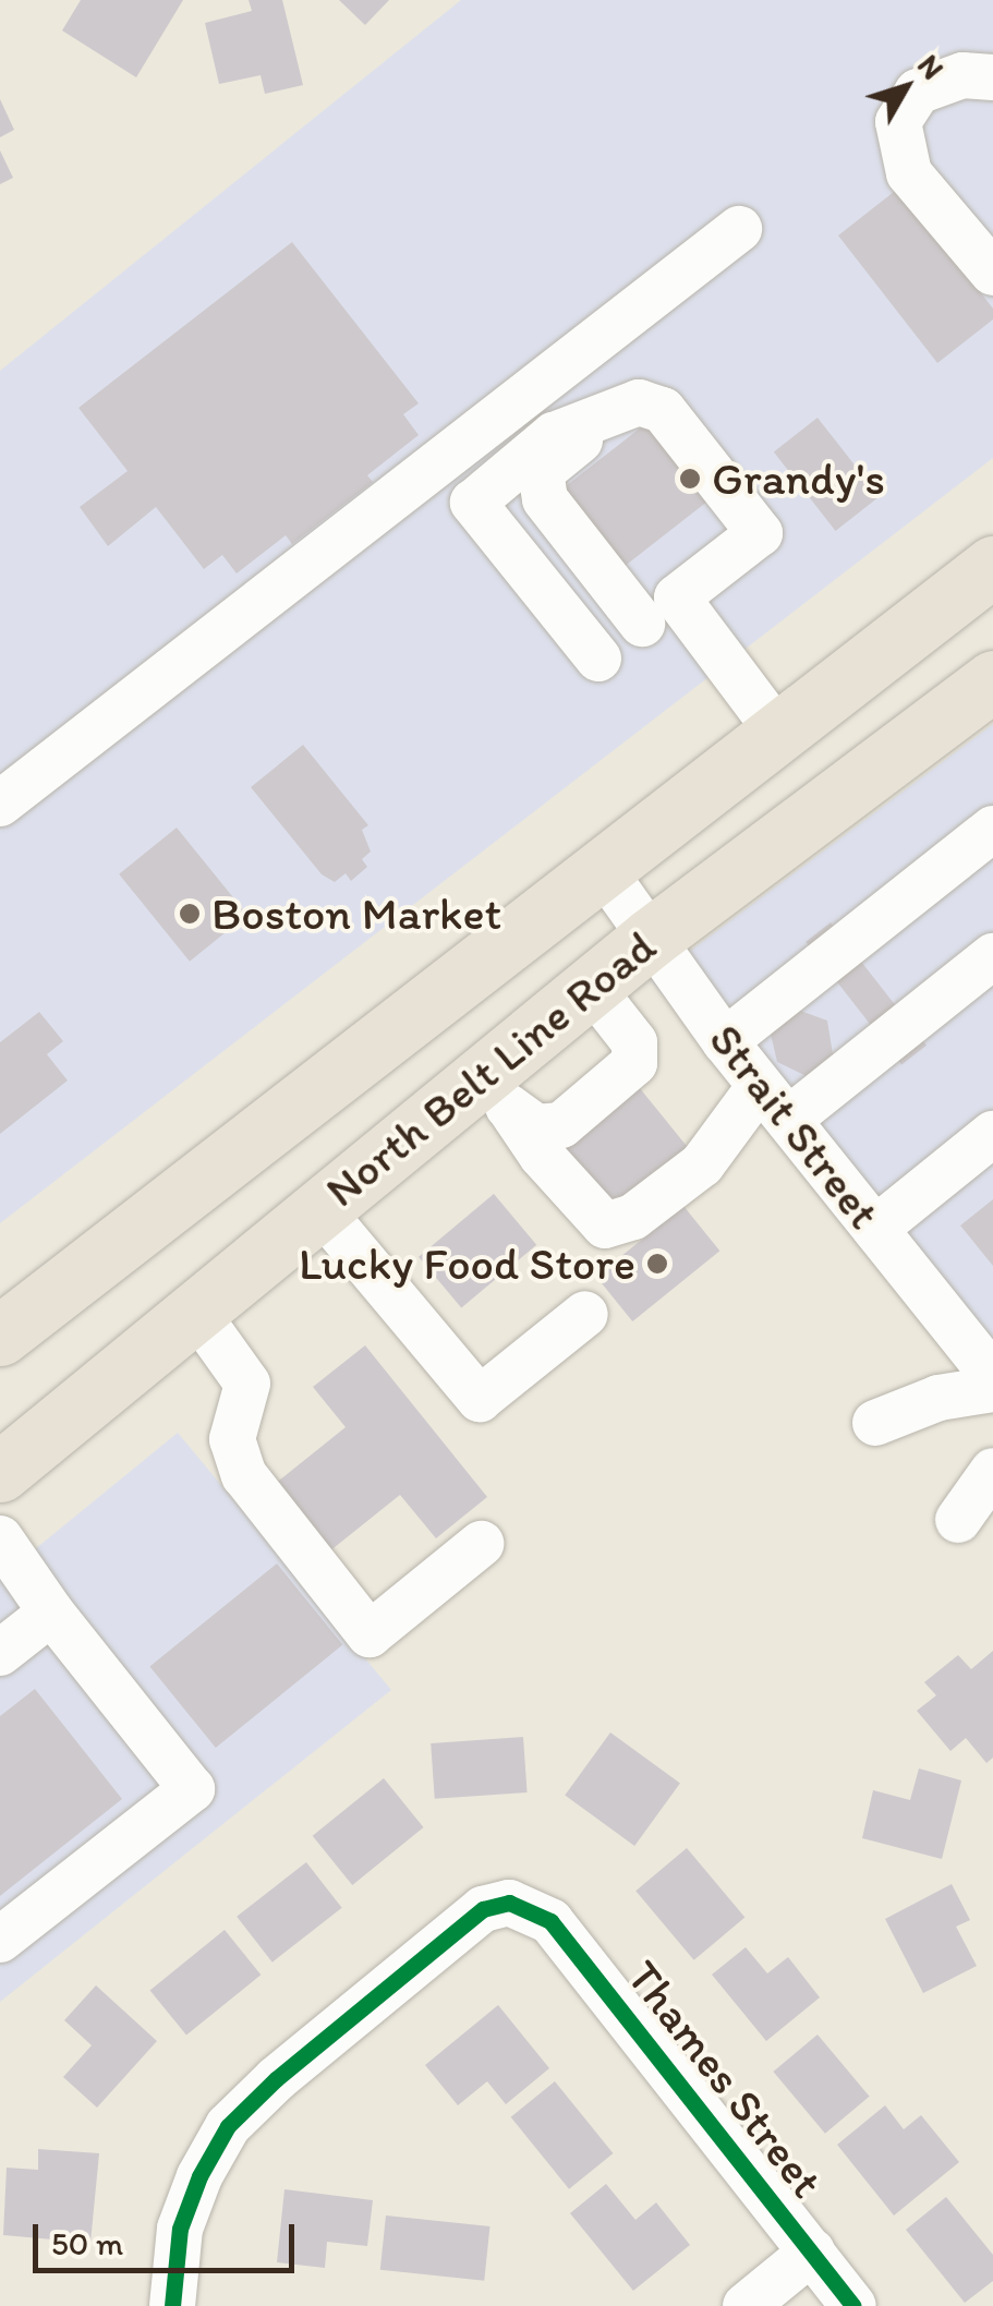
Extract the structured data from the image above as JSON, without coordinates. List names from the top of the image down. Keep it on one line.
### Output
{"streets":{"main road":["North Belt Line Road"],"street":["Strait Street","Thames Street"]},"crossings":[["North Belt Line Road","Strait Street"]],"places":["Grandy's","Boston Market","Lucky Food Store"],"scale_bar":"50 m","north":"top right"}
